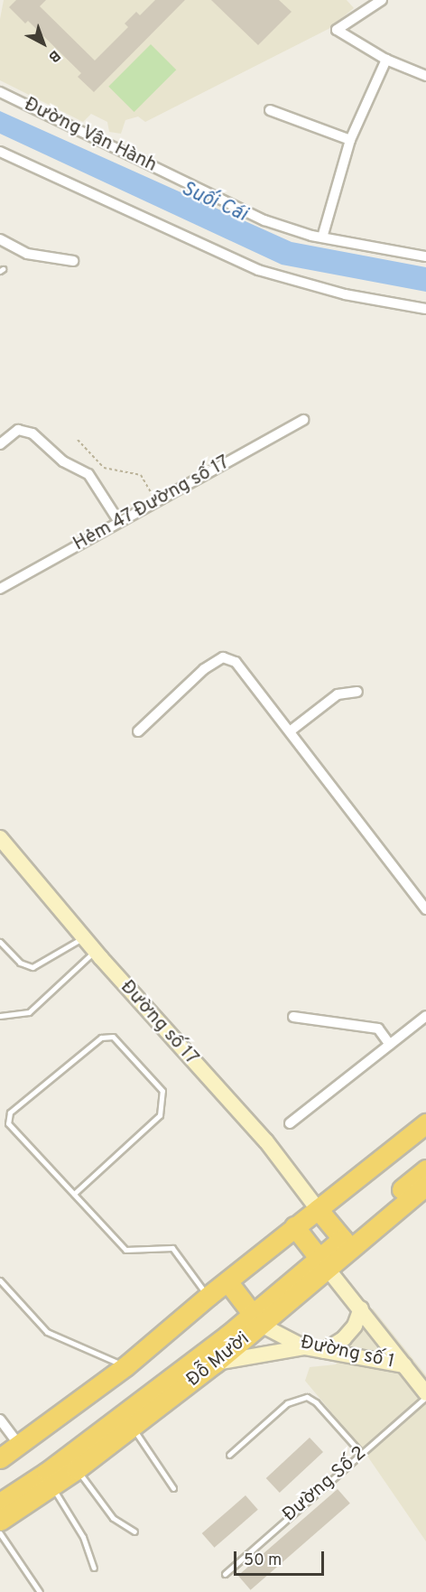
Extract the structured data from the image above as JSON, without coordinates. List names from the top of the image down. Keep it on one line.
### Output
{"streets":{"highway":["Đỗ Mười"],"street":["Đường Vận Hành","Hẻm 47 Đường số 17","Đường số 17","Đường số 1"],"lane":["Đường Số 2"]},"crossings":[["Đường số 1","Đỗ Mười"],["Đường số 1","Đường Số 2"]],"water":["Suối Cái"],"scale_bar":"50 m","north":"bottom right"}
